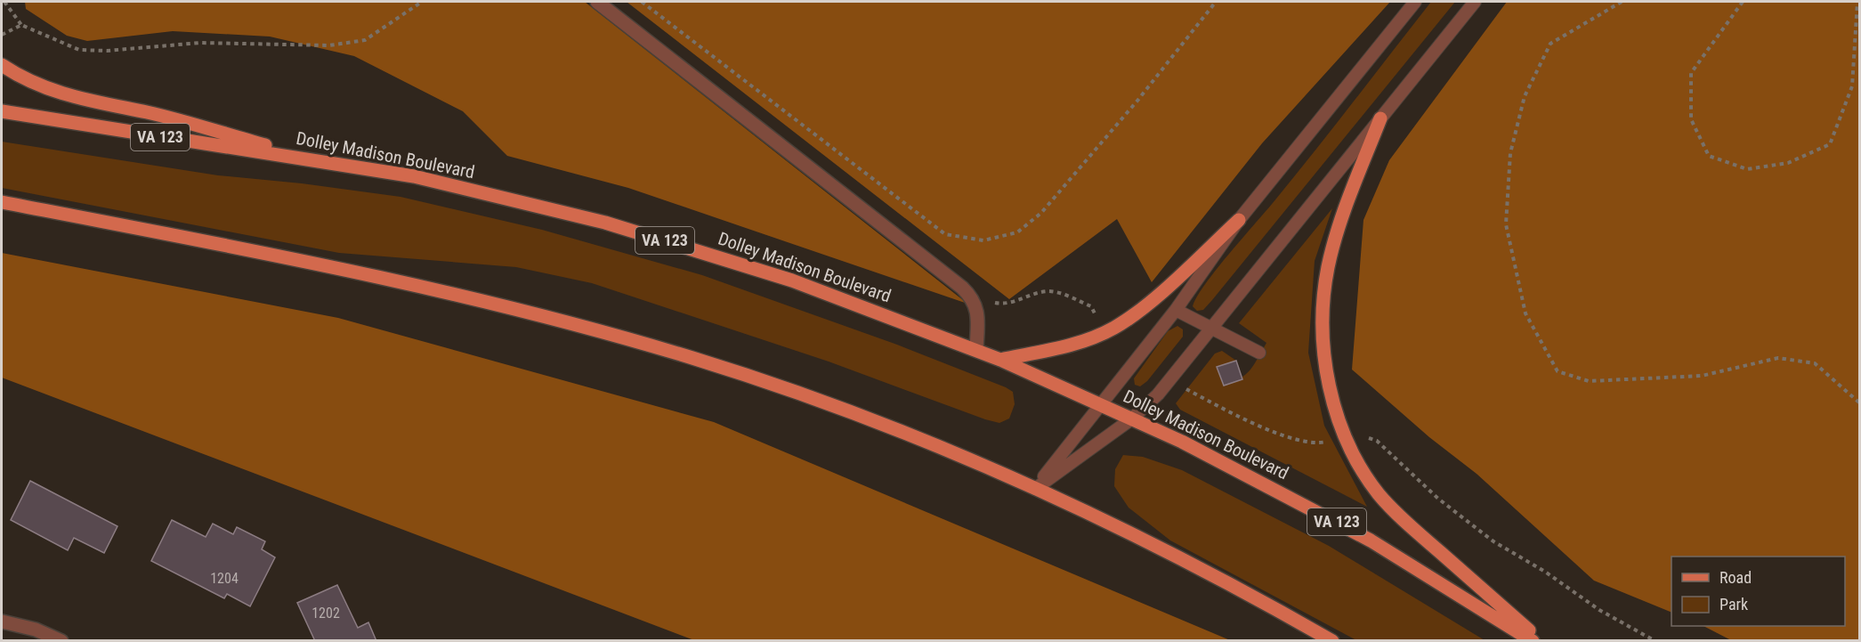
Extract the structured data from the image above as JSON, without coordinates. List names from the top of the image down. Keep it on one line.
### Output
{"streets":{"main road":["VA 123","Dolley Madison Boulevard"]},"house_numbers":["1204","1202"],"legend":["Road","Park"]}
